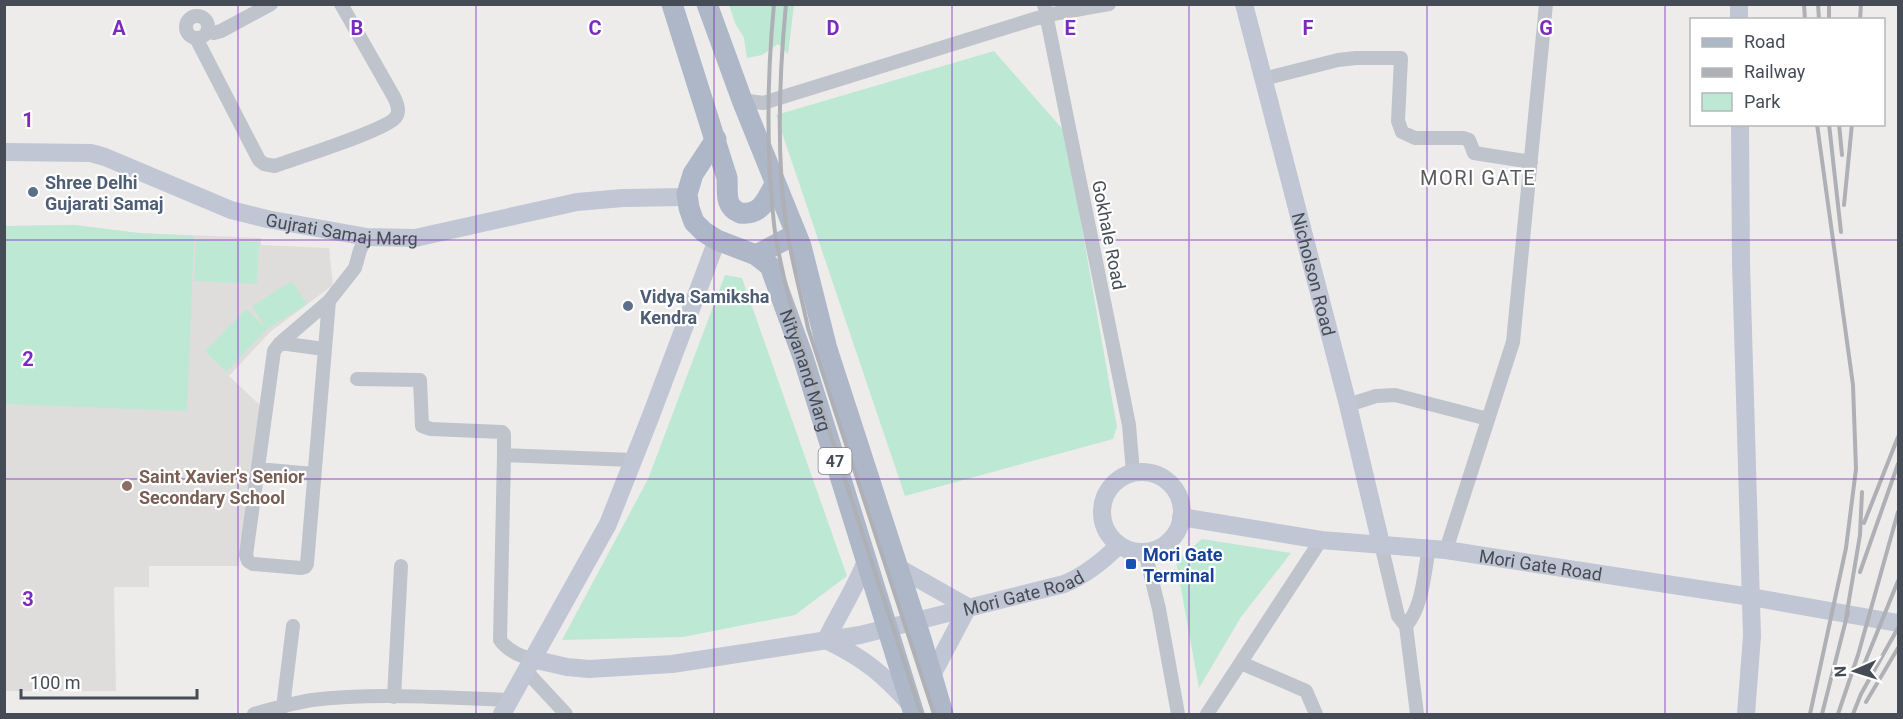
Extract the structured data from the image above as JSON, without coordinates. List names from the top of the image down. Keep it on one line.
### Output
{"streets":{"main road":["Nityanand Marg","47"],"street":["Gujrati Samaj Marg","Gokhale Road","Nicholson Road","Mori Gate Road"]},"crossings":[["Gokhale Road","Mori Gate Road"],["Nicholson Road","Mori Gate Road"],["Nityanand Marg","Mori Gate Road"]],"districts":["MORI GATE"],"places":{"other":["Shree Delhi Gujarati Samaj","Vidya Samiksha Kendra","Saint Xavier's Senior Secondary School"],"transit":["Mori Gate Terminal"]},"legend":["Road","Railway","Park"],"scale_bar":"100 m","north":"left","grid":{"columns":["A","B","C","D","E","F","G"],"rows":["1","2","3"]}}
